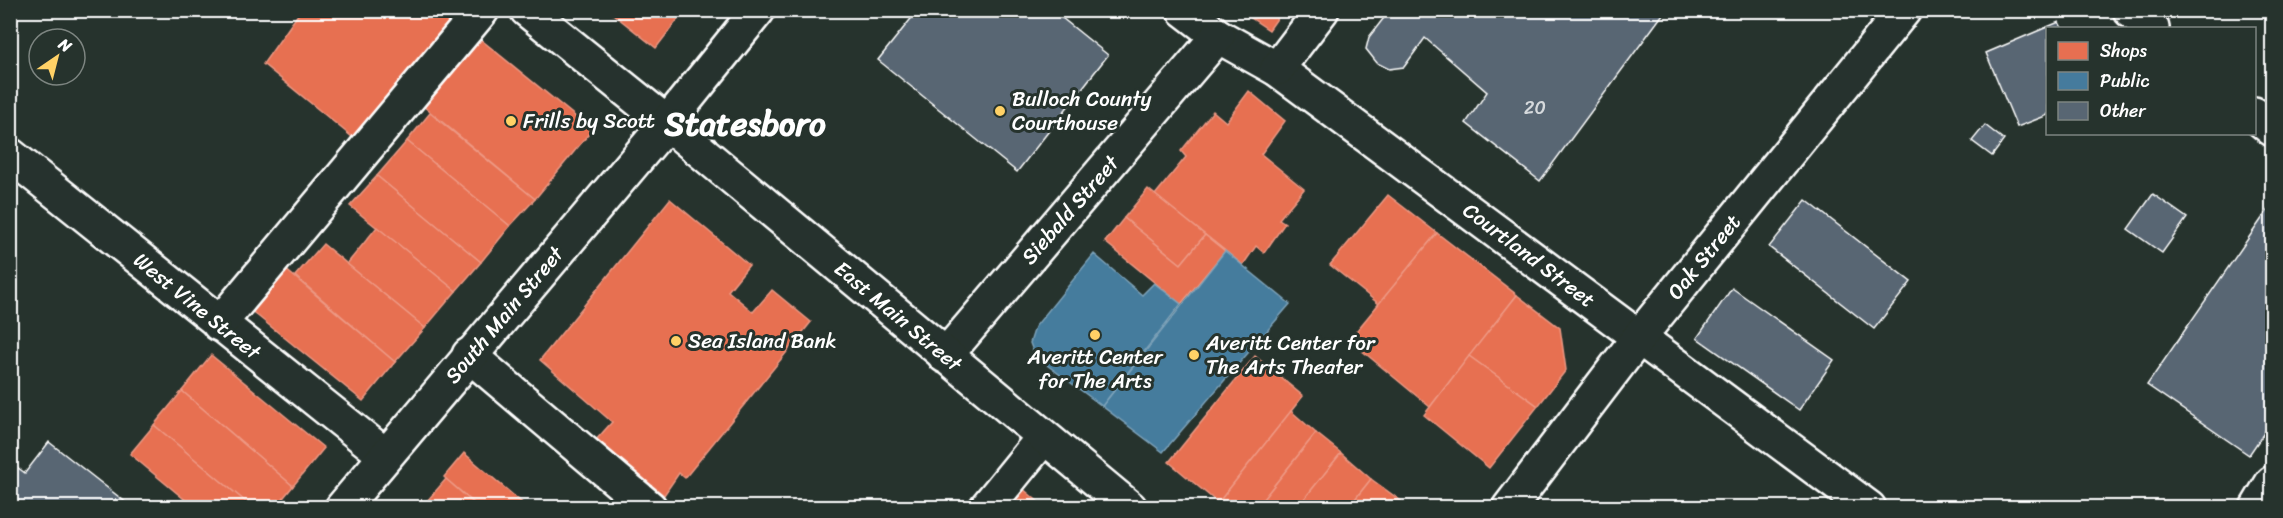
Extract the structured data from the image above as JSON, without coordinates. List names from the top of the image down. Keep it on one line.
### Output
{"streets":{"street":["Siebald Street","Courtland Street","Oak Street","West Vine Street","South Main Street","East Main Street"]},"crossings":[["Siebald Street","Courtland Street"],["Siebald Street","East Main Street"],["Courtland Street","Oak Street"],["West Vine Street","South Main Street"],["South Main Street","East Main Street"]],"districts":["Statesboro"],"places":["Bulloch County Courthouse","Frills by Scott","Averitt Center for The Arts","Sea Island Bank","Averitt Center for The Arts Theater"],"house_numbers":["20"],"legend":["Shops","Public","Other"],"north":"top right"}
